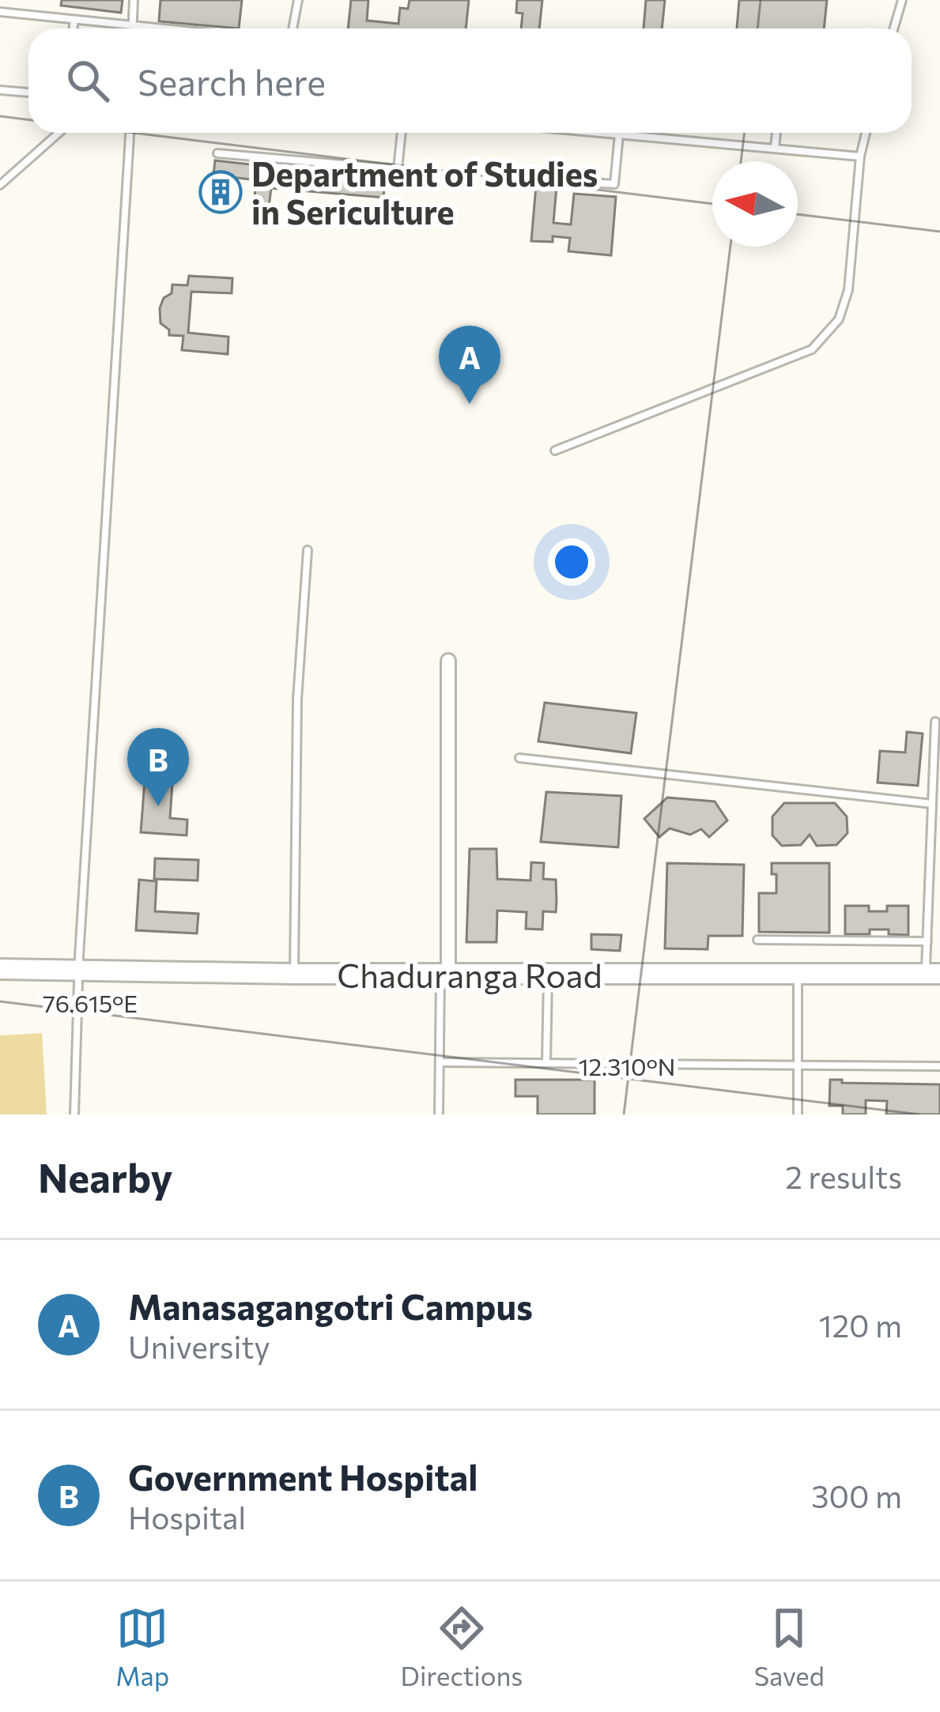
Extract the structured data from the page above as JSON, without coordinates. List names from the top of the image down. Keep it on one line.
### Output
{"streets":{"street":["Chaduranga Road"]},"places":{"building":["Department of Studies in Sericulture"]},"north":"left","page":{"search":"Search here","pins":["A","B"],"heading":["Nearby","2 results"],"list":[{"mark":"A","name":"Manasagangotri Campus","note":"University","value":"120 m"},{"mark":"B","name":"Government Hospital","note":"Hospital","value":"300 m"}],"nav":["Map","Directions","Saved"]},"coordinates":["76.615°E","12.310°N"]}
